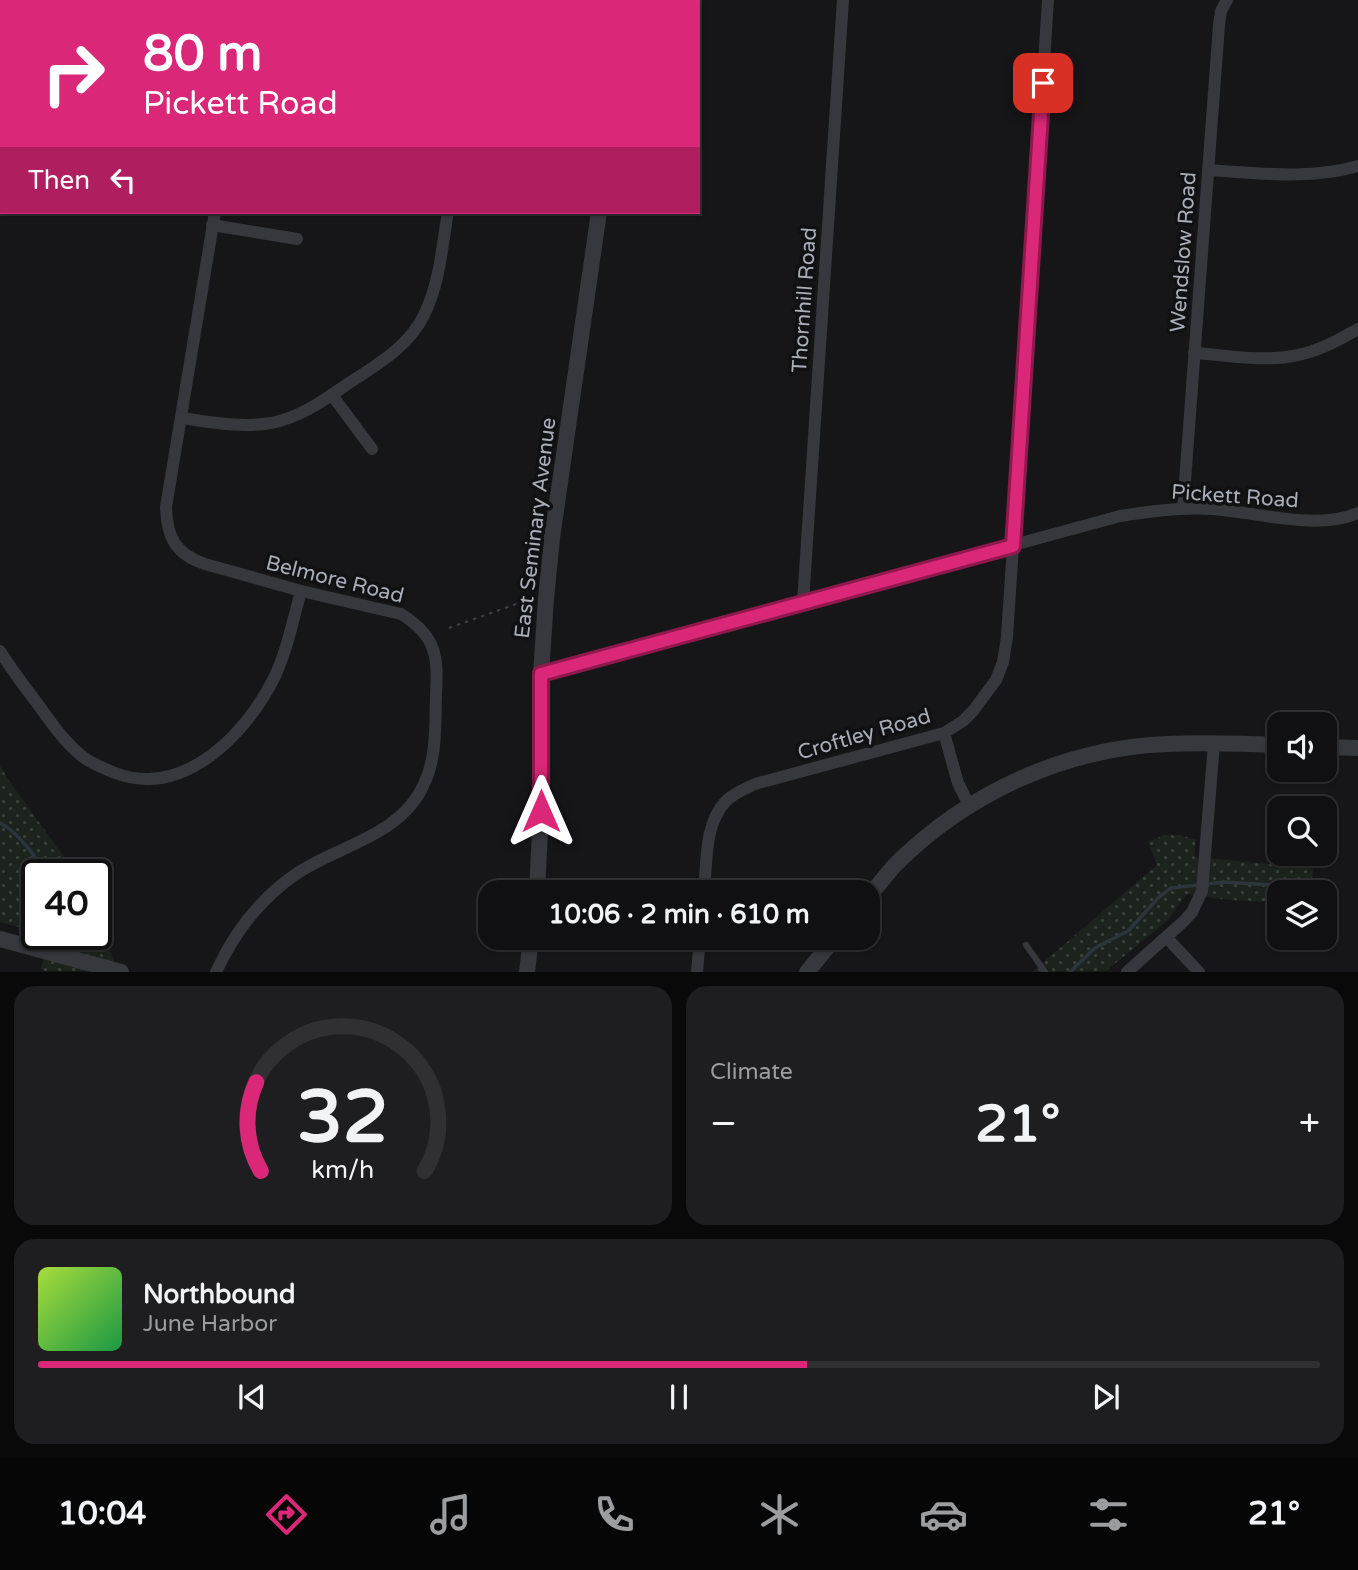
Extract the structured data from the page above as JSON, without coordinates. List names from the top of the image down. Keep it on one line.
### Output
{"streets":{"street":["Wendslow Road","Thornhill Road","Pickett Road","East Seminary Avenue","Belmore Road","Croftley Road"]},"crossings":[["Wendslow Road","Pickett Road"],["Thornhill Road","Pickett Road"],["Pickett Road","East Seminary Avenue"],["Pickett Road","Croftley Road"]],"page":{"turn":["80 m","Pickett Road"],"then":"Then","limit":"40","trip":"10:06 · 2 min · 610 m","tile":"Climate","heat":["−","21°","+"],"song":["Northbound","June Harbor"],"tabs":["10:04","21°"],"gauge":["32","km/h"]}}
